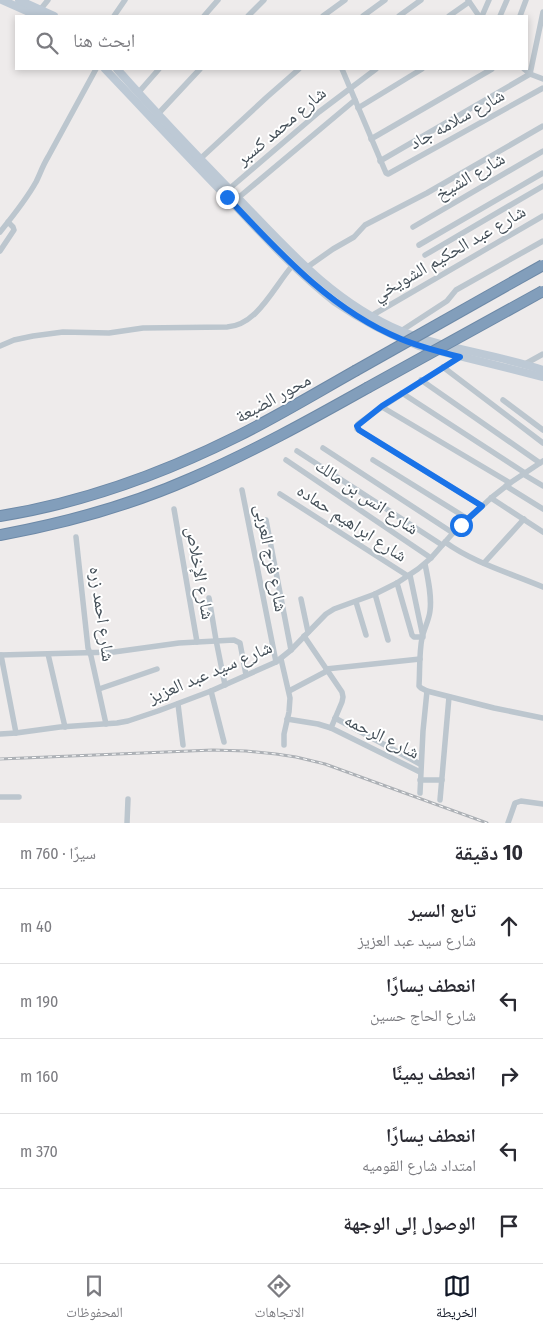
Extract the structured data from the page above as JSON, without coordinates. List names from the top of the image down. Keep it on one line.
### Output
{"streets":{"highway":["محور الضبعة"],"street":["شارع سلامه جاد","شارع محمد كسبر","شارع الشيخ","شارع عبد الحكيم الشويخي","شارع انس بن مالك","شارع ابراهيم حماده","شارع فرج العربى","شارع الإخلاص","شارع احمد زره","شارع سيد عبد العزيز","شارع الرحمه"]},"crossings":[["شارع انس بن مالك","شارع سيد عبد العزيز"],["شارع ابراهيم حماده","شارع سيد عبد العزيز"],["شارع فرج العربى","شارع سيد عبد العزيز"],["شارع فرج العربى","شارع الرحمه"],["شارع احمد زره","شارع سيد عبد العزيز"]],"page":{"search":"ابحث هنا","heading":["10 دقيقة","سيرًا · 760 m"],"list":[["تابع السير","شارع سيد عبد العزيز","40 m"],["انعطف يسارًا","شارع الحاج حسين","190 m"],["انعطف يمينًا","160 m"],["انعطف يسارًا","امتداد شارع القوميه","370 m"],"الوصول إلى الوجهة"],"nav":["الخريطة","الاتجاهات","المحفوظات"]}}
